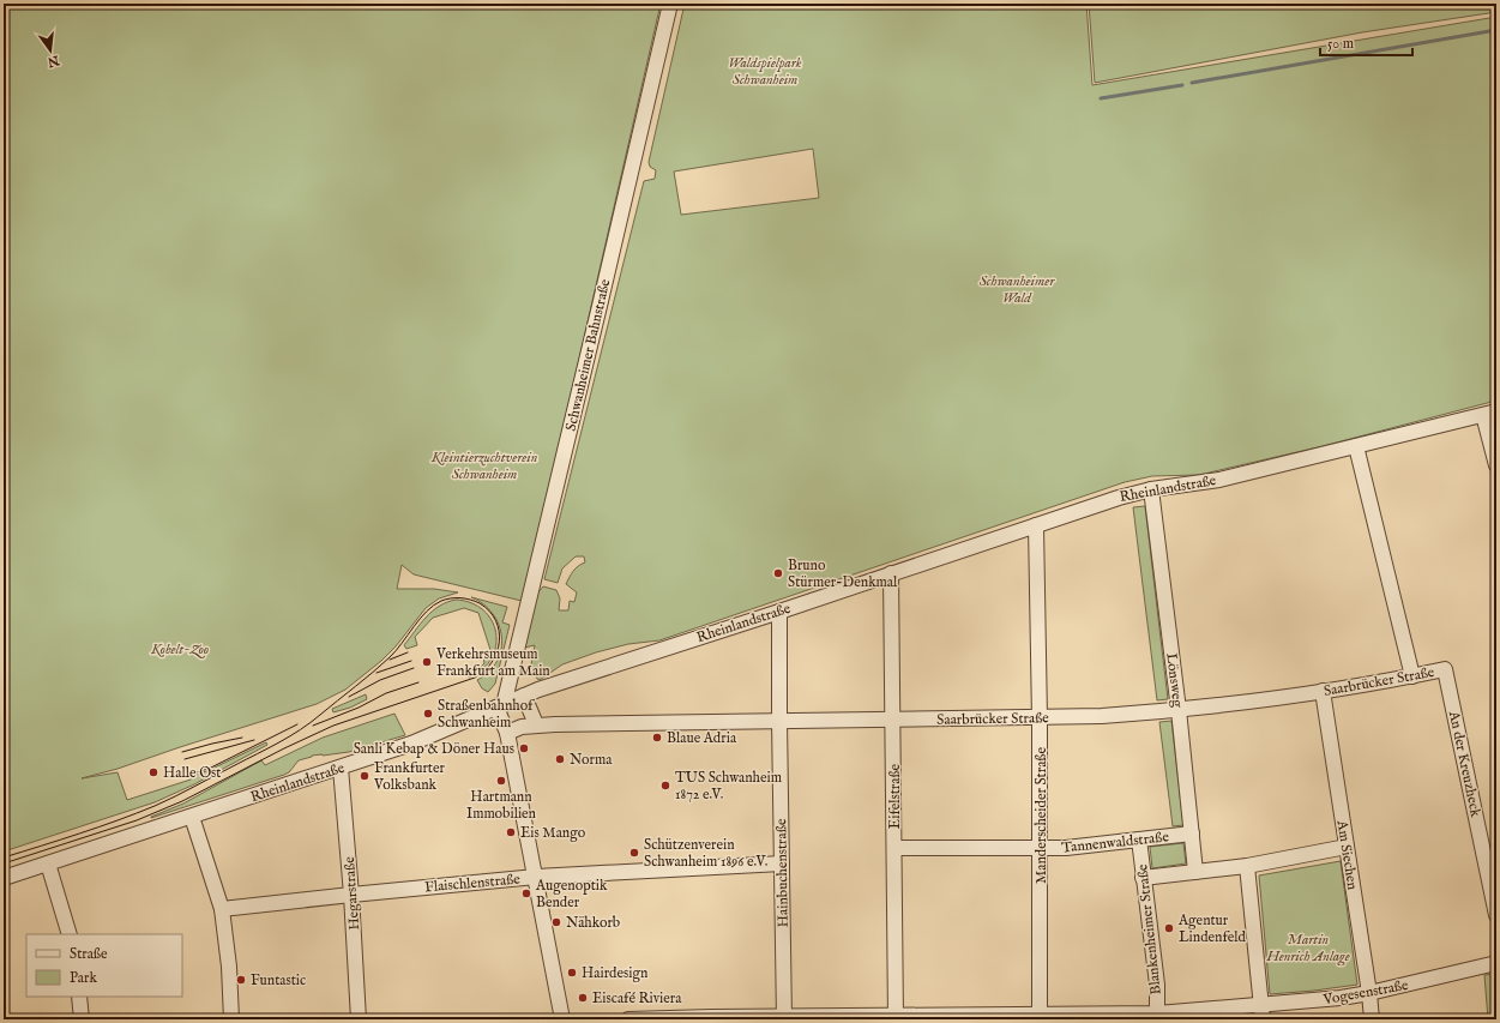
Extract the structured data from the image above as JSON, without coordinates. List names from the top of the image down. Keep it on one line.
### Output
{"streets":{"street":["Schwanheimer Bahnstraße","Rheinlandstraße","Lönsweg","Saarbrücker Straße","An der Kreuzheck","Eifelstraße","Manderscheider Straße","Tannenwaldstraße","Am Siechen","Hainbuchenstraße","Flaischlenstraße","Hegarstraße","Blankenheimer Straße","Vogesenstraße"]},"crossings":[["Schwanheimer Bahnstraße","Rheinlandstraße"],["Rheinlandstraße","Lönsweg"],["Rheinlandstraße","Eifelstraße"],["Rheinlandstraße","Manderscheider Straße"],["Rheinlandstraße","Hainbuchenstraße"],["Rheinlandstraße","Hegarstraße"],["Lönsweg","Saarbrücker Straße"],["Lönsweg","Tannenwaldstraße"],["Saarbrücker Straße","An der Kreuzheck"],["Saarbrücker Straße","Eifelstraße"],["Saarbrücker Straße","Manderscheider Straße"],["Saarbrücker Straße","Am Siechen"],["Saarbrücker Straße","Hainbuchenstraße"],["Eifelstraße","Tannenwaldstraße"],["Eifelstraße","Vogesenstraße"],["Manderscheider Straße","Tannenwaldstraße"],["Manderscheider Straße","Vogesenstraße"],["Tannenwaldstraße","Blankenheimer Straße"],["Am Siechen","Vogesenstraße"],["Hainbuchenstraße","Flaischlenstraße"],["Hainbuchenstraße","Vogesenstraße"],["Flaischlenstraße","Hegarstraße"],["Blankenheimer Straße","Vogesenstraße"]],"parks":["Waldspielpark Schwanheim","Schwanheimer Wald","Kleintierzuchtverein Schwanheim","Kobelt-Zoo","Martin Henrich Anlage"],"places":["Bruno Stürmer-Denkmal","Verkehrsmuseum Frankfurt am Main","Straßenbahnhof Schwanheim","Blaue Adria","Sanli Kebap & Döner Haus","Norma","Halle Ost","Frankfurter Volksbank","Hartmann Immobilien","TUS Schwanheim 1872 e.V.","Eis Mango","Schützenverein Schwanheim 1896 e.V.","Augenoptik Bender","Nähkorb","Agentur Lindenfeld","Hairdesign","Funtastic","Eiscafé Riviera"],"legend":["Straße","Park"],"scale_bar":"50 m","north":"bottom"}
